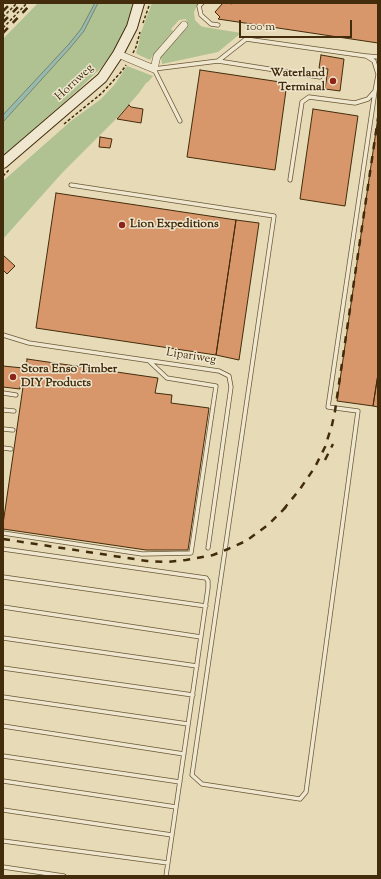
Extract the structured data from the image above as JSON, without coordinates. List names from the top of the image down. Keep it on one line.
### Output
{"streets":{"street":["Hornweg"],"lane":["Lipariweg"]},"places":["Waterland Terminal","Lion Expeditions","Stora Enso Timber DIY Products"],"scale_bar":"100 m"}
